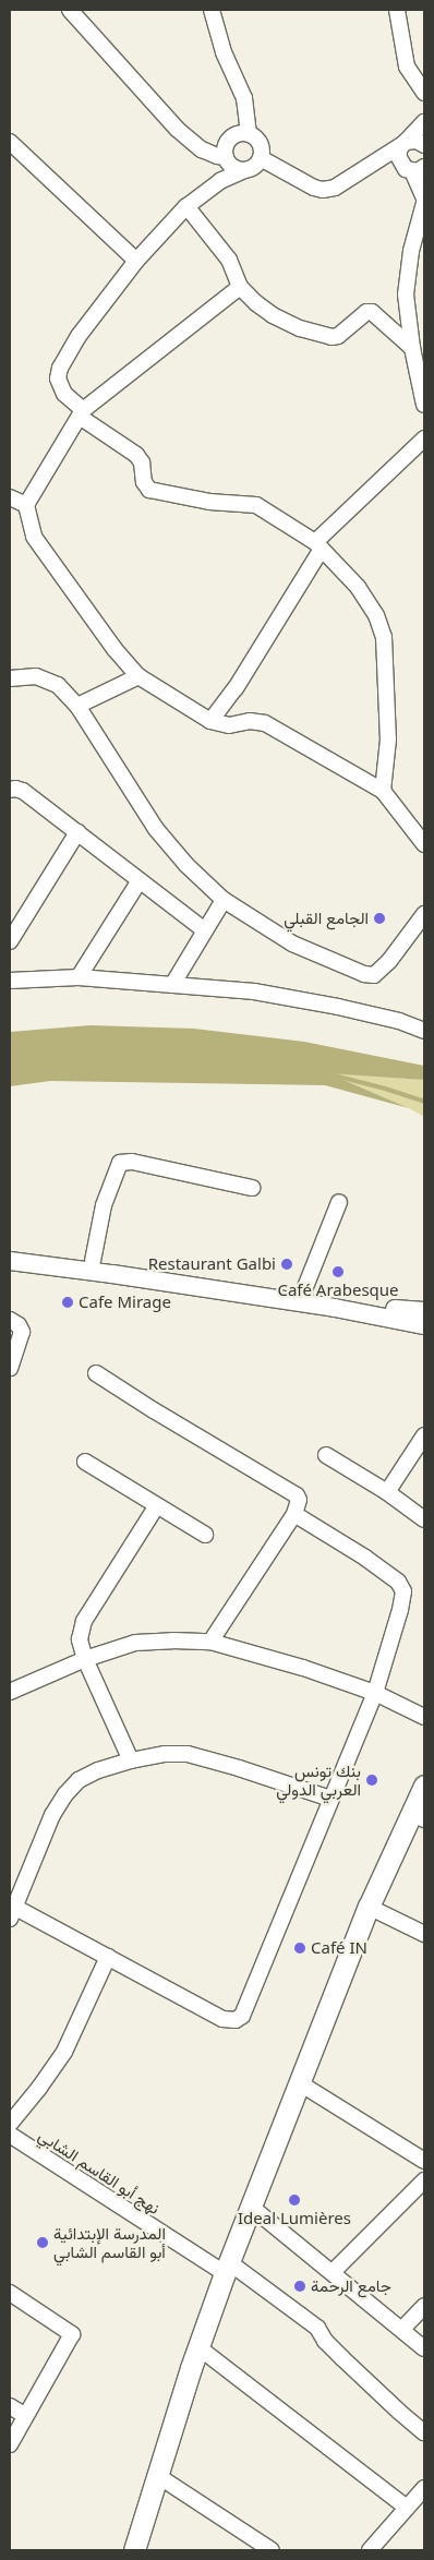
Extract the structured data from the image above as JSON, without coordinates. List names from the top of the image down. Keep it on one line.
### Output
{"streets":{"street":["نهج أبو القاسم الشابي"]},"places":["الجامع القبلي","Restaurant Galbi","Café Arabesque","Cafe Mirage","بنك تونس العربي الدولي","Café IN","Ideal Lumières","المدرسة الإبتدائية أبو القاسم الشابي","جامع الرحمة"]}
